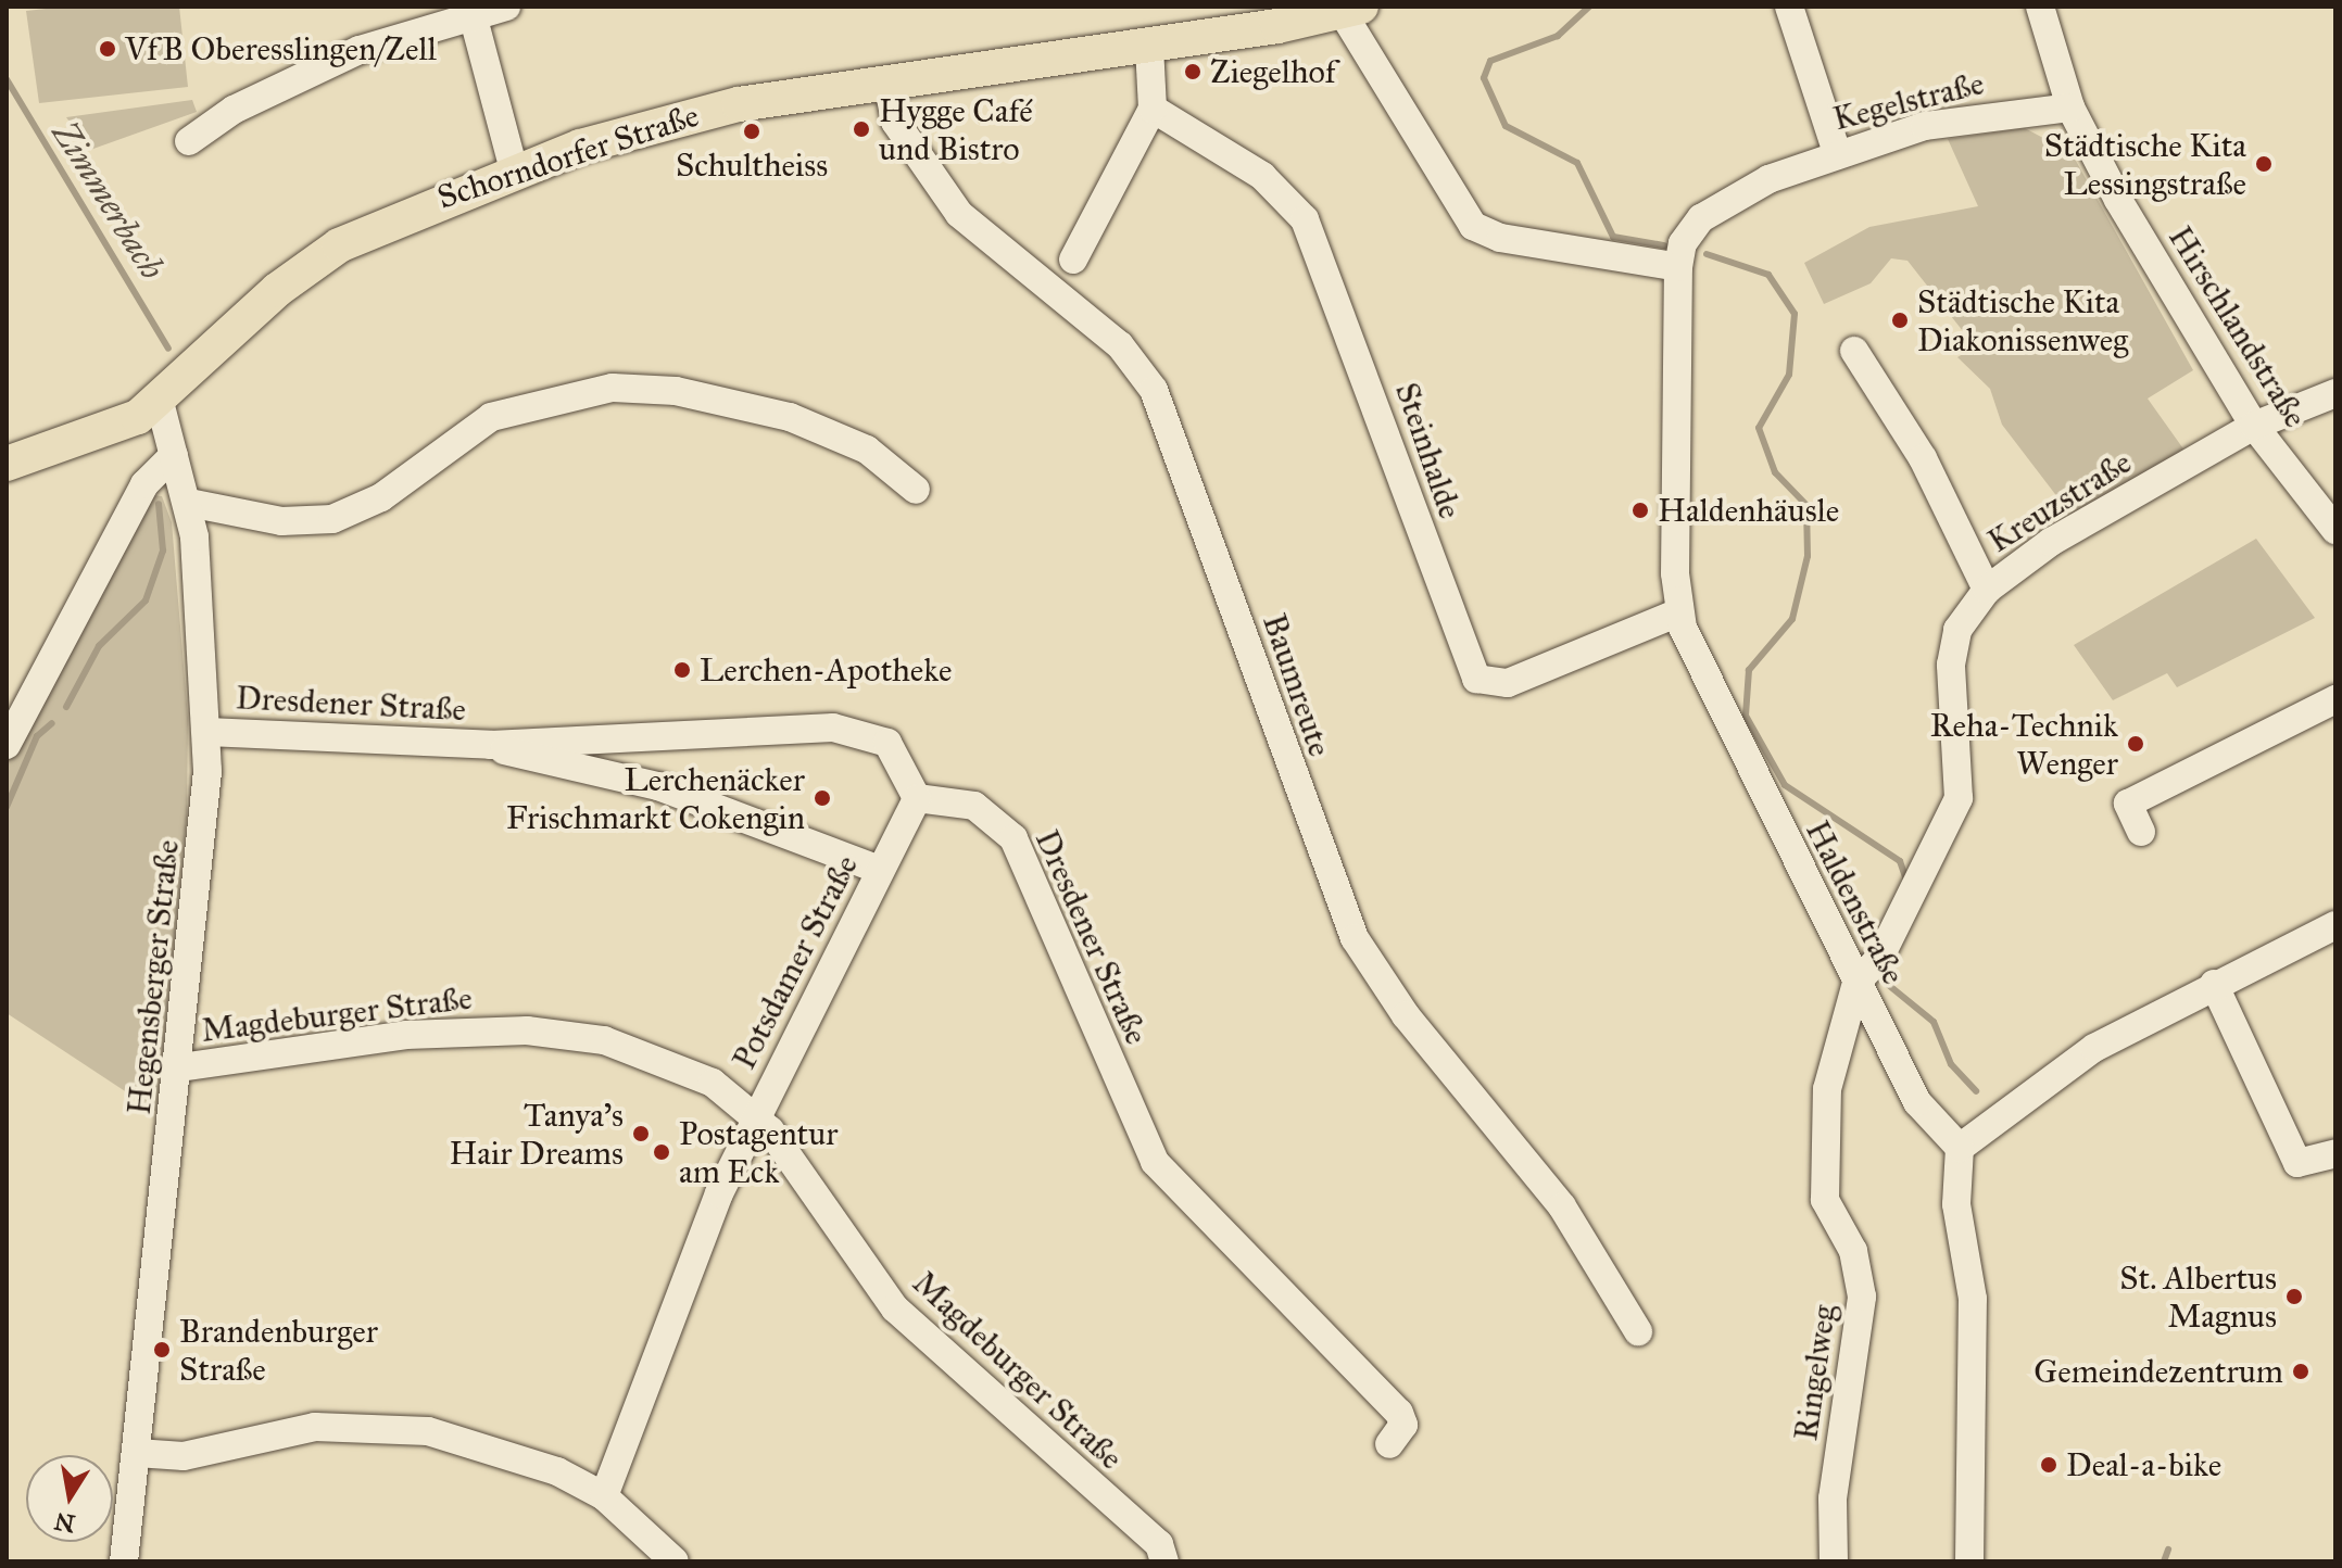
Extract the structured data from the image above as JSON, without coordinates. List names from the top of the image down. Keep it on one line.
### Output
{"streets":{"main road":["Schorndorfer Straße"],"street":["Kegelstraße","Hirschlandstraße","Steinhalde","Kreuzstraße","Baumreute","Dresdener Straße","Haldenstraße","Potsdamer Straße","Hegensberger Straße","Magdeburger Straße","Ringelweg"]},"crossings":[["Kegelstraße","Hirschlandstraße"],["Kegelstraße","Haldenstraße"],["Schorndorfer Straße","Baumreute"],["Schorndorfer Straße","Hegensberger Straße"],["Hirschlandstraße","Kreuzstraße"],["Steinhalde","Haldenstraße"],["Kreuzstraße","Haldenstraße"],["Kreuzstraße","Ringelweg"],["Dresdener Straße","Potsdamer Straße"],["Dresdener Straße","Hegensberger Straße"],["Potsdamer Straße","Magdeburger Straße"],["Hegensberger Straße","Magdeburger Straße"]],"water":["Zimmerbach"],"places":["VfB Oberesslingen/Zell","Ziegelhof","Hygge Café und Bistro","Schultheiss","Städtische Kita Lessingstraße","Städtische Kita Diakonissenweg","Haldenhäusle","Lerchen-Apotheke","Reha-Technik Wenger","Lerchenäcker Frischmarkt Cokengin","Tanya's Hair Dreams","Postagentur am Eck","St. Albertus Magnus","Brandenburger Straße","Gemeindezentrum","Deal-a-bike"],"north":"bottom"}
